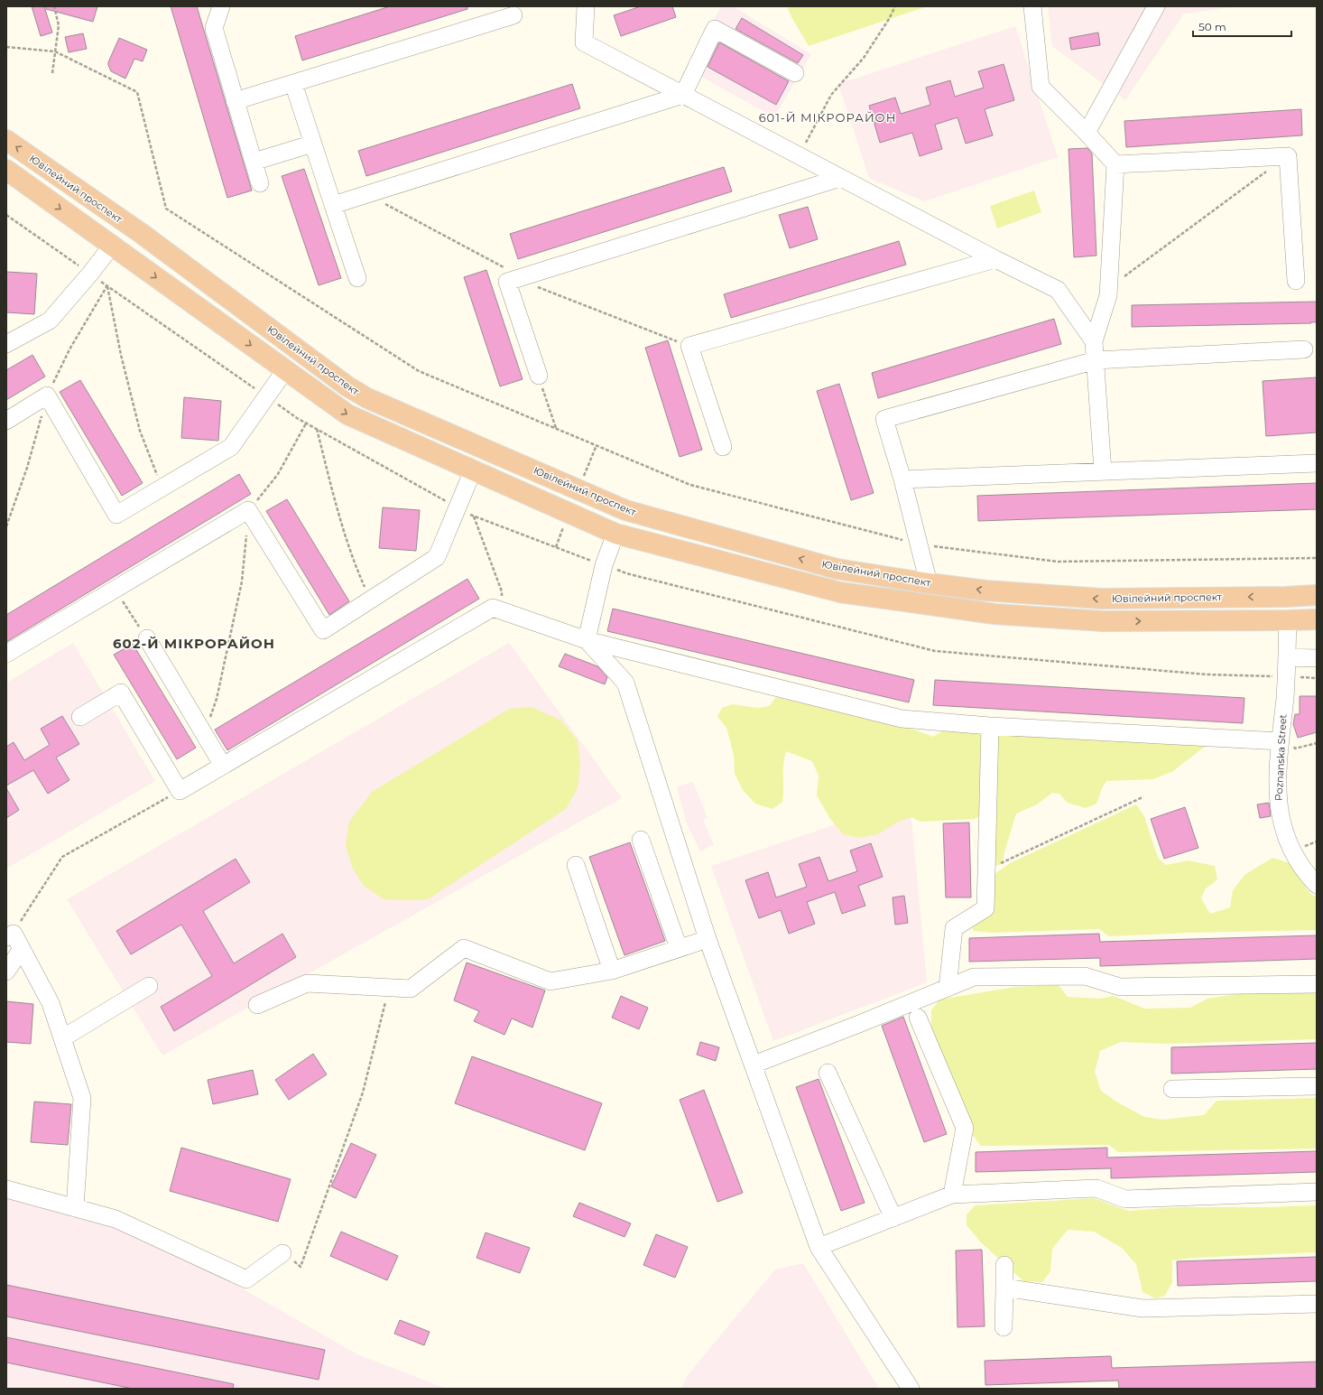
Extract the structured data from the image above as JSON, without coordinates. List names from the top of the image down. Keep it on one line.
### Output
{"streets":{"main road":["Ювілейний проспект"],"street":["Poznanska Street"]},"districts":["601-Й МІКРОРАЙОН","602-Й МІКРОРАЙОН"],"scale_bar":"50 m"}
